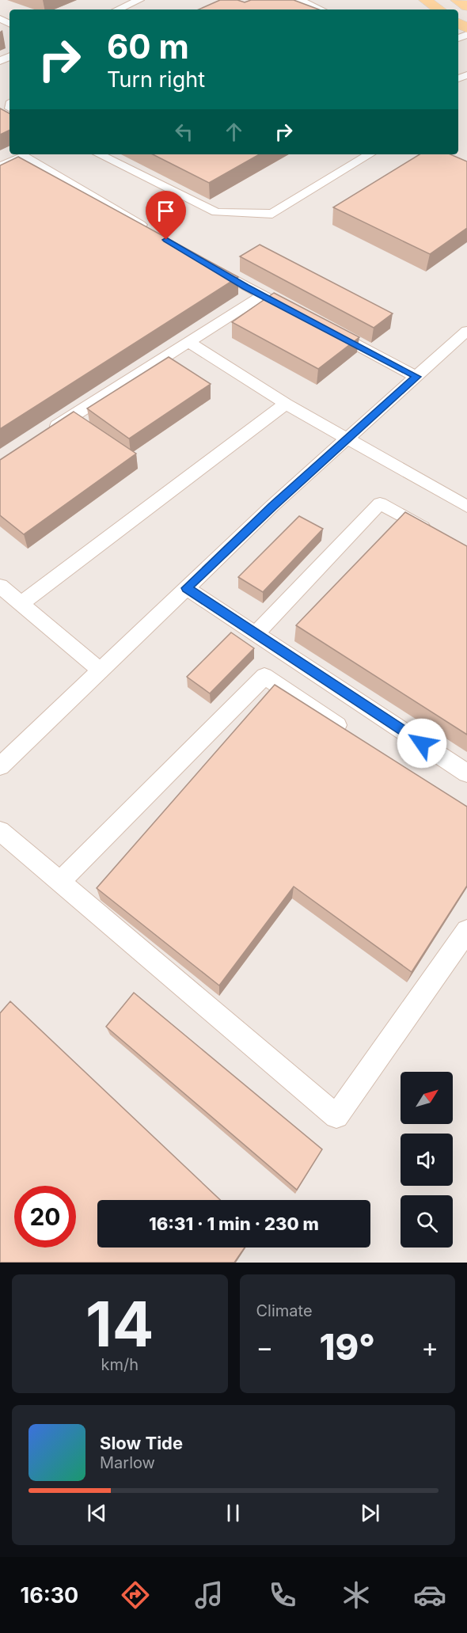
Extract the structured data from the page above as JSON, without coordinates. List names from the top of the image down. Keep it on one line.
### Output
{"north":"top right","page":{"turn":["60 m","Turn right"],"limit":"20","trip":"16:31 · 1 min · 230 m","tile":[["14","km/h"],"Climate"],"heat":["−","19°","+"],"song":["Slow Tide","Marlow"],"tabs":"16:30"}}
